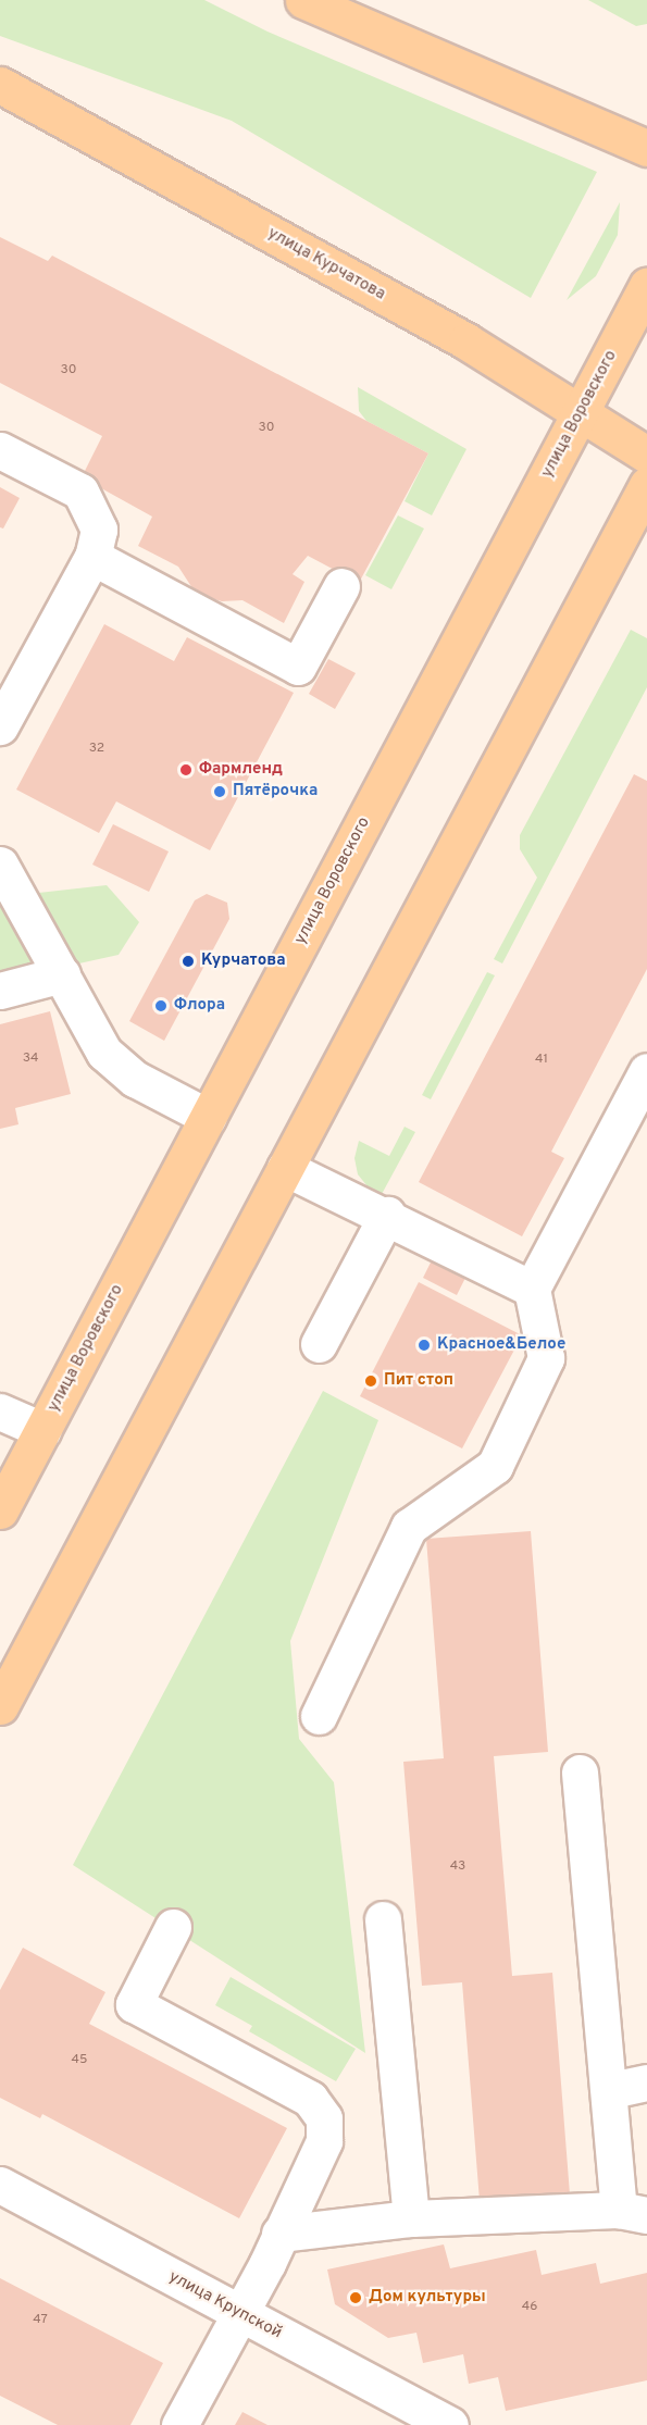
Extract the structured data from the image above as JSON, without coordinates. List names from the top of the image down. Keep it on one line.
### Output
{"streets":{"main road":["улица Курчатова","улица Воровского"],"street":["улица Крупской"]},"crossings":[["улица Курчатова","улица Воровского"]],"places":["Фармленд","Пятёрочка","Курчатова","Флора","Красное&Белое","Пит стоп","Дом культуры"],"house_numbers":["30","30","32","34","41","43","45","46","47"]}
